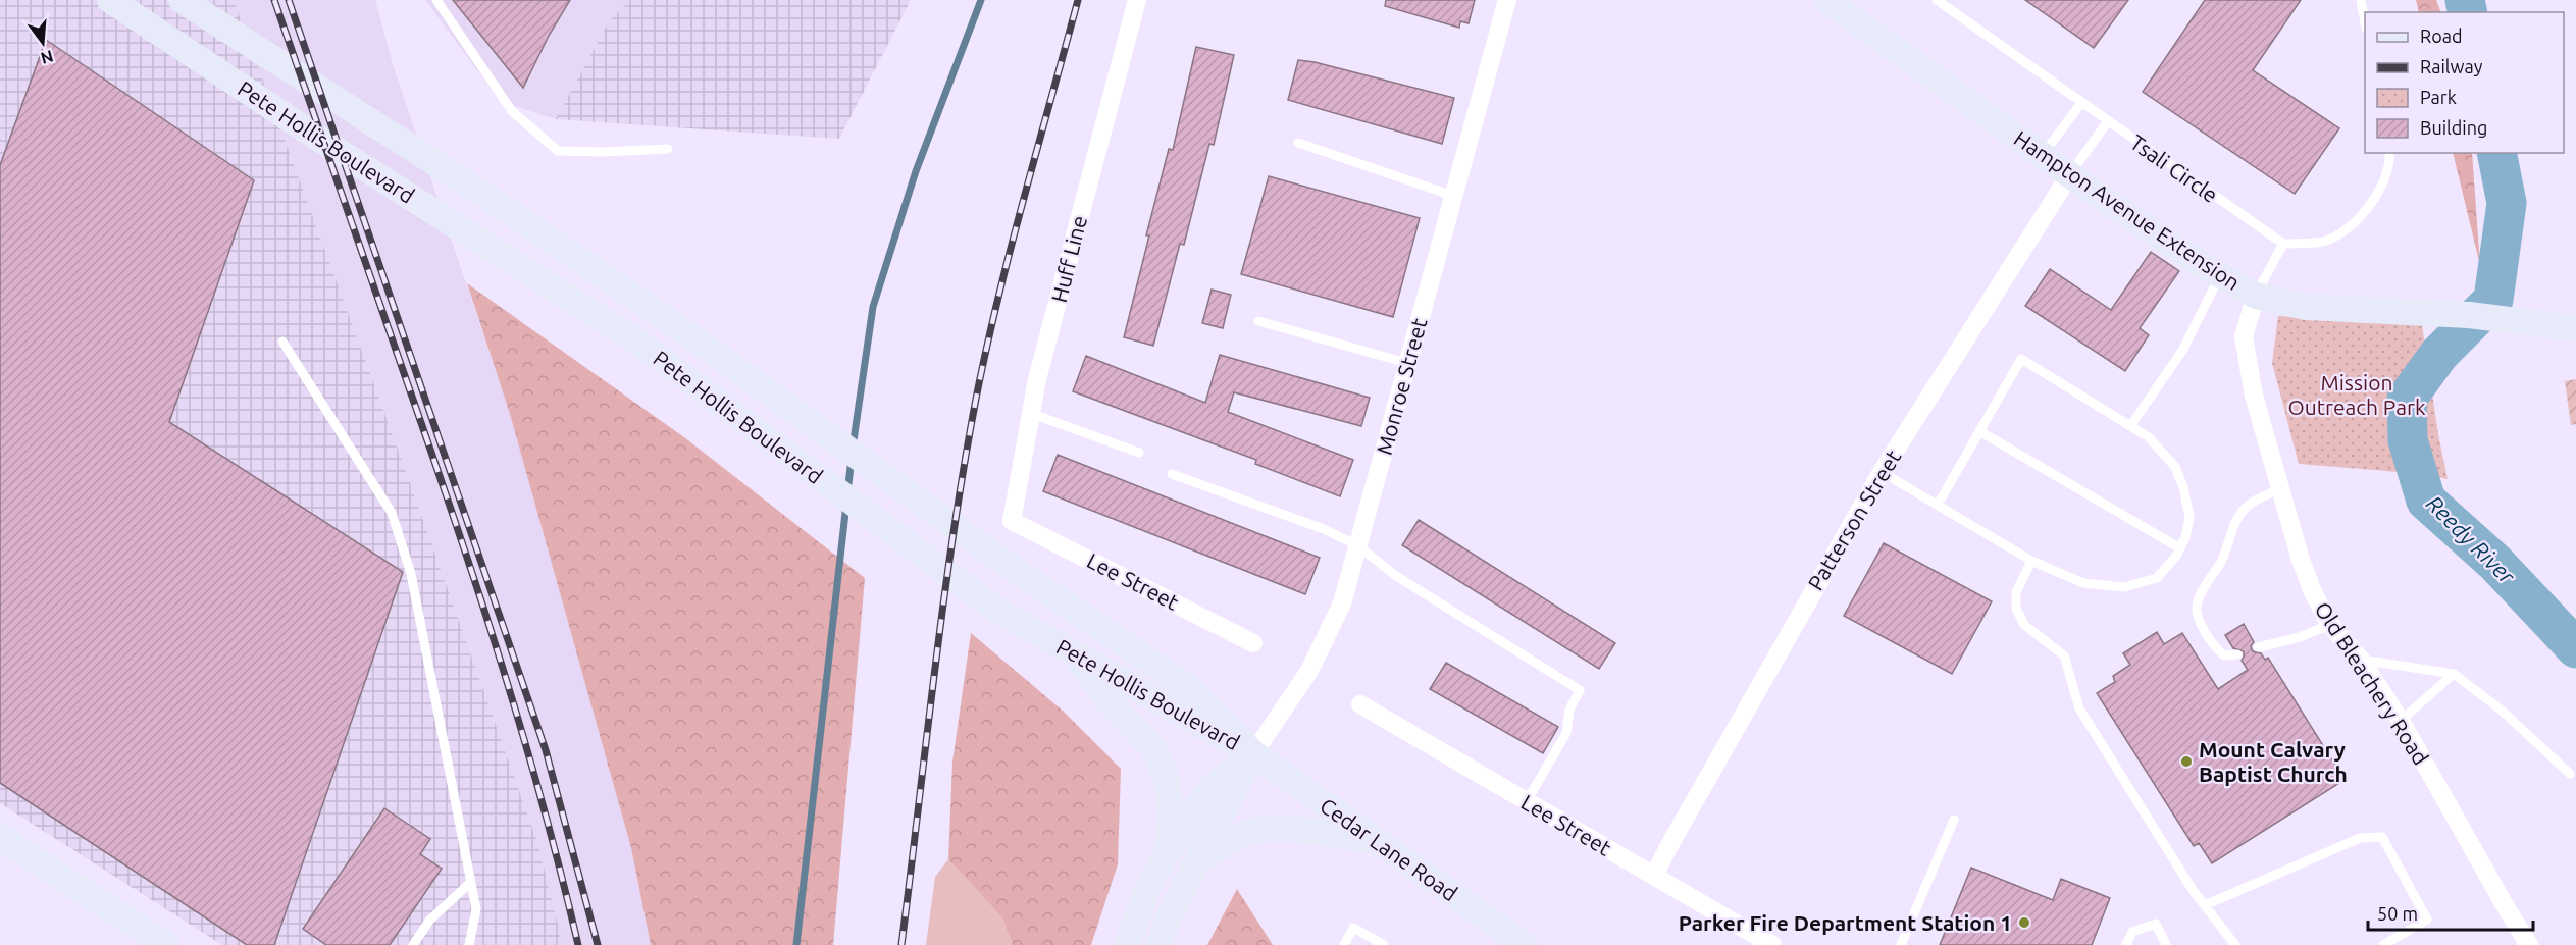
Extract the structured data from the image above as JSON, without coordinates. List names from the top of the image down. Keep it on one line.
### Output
{"streets":{"main road":["Pete Hollis Boulevard","Hampton Avenue Extension","Cedar Lane Road"],"street":["Huff Line","Monroe Street","Patterson Street","Lee Street","Old Bleachery Road"],"lane":["Tsali Circle"]},"crossings":[["Pete Hollis Boulevard","Monroe Street"],["Pete Hollis Boulevard","Cedar Lane Road"],["Hampton Avenue Extension","Patterson Street"],["Hampton Avenue Extension","Old Bleachery Road"],["Huff Line","Lee Street"],["Monroe Street","Cedar Lane Road"],["Patterson Street","Lee Street"]],"water":["Reedy River"],"parks":["Mission Outreach Park"],"places":["Mount Calvary Baptist Church","Parker Fire Department Station 1"],"legend":["Road","Railway","Park","Building"],"scale_bar":"50 m","north":"bottom"}
